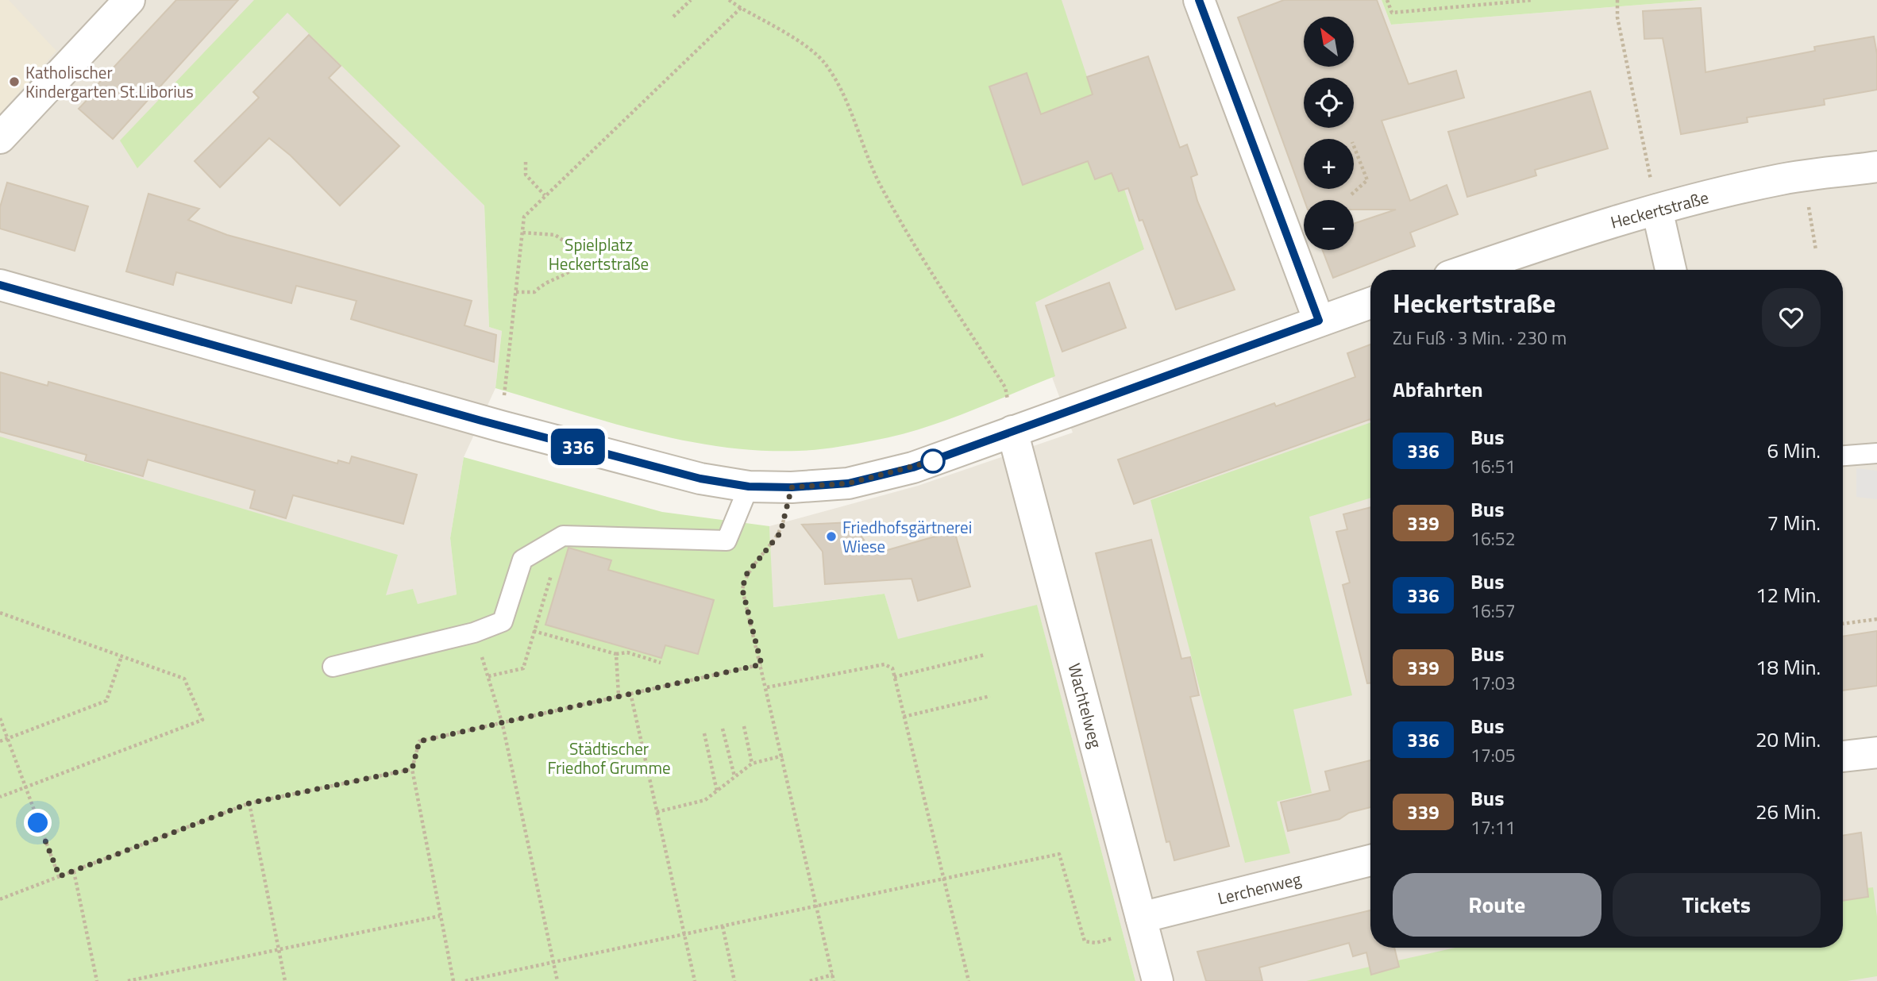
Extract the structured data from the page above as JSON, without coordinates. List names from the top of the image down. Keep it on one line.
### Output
{"streets":{"street":["Heckertstraße","Wachtelweg","Lerchenweg"]},"crossings":[["Wachtelweg","Lerchenweg"]],"parks":["Spielplatz Heckertstraße","Städtischer Friedhof Grumme"],"places":["Katholischer Kindergarten St.Liborius","Friedhofsgärtnerei Wiese"],"lines":["bus line 336"],"north":"top left","page":{"on_map":"336","map_buttons":["+","−"],"heading":[["Heckertstraße","Zu Fuß · 3 Min. · 230 m"],"Abfahrten"],"list":[{"mark":"336","name":"Bus","note":"16:51","value":"6 Min."},{"mark":"339","name":"Bus","note":"16:52","value":"7 Min."},{"mark":"336","name":"Bus","note":"16:57","value":"12 Min."},{"mark":"339","name":"Bus","note":"17:03","value":"18 Min."},{"mark":"336","name":"Bus","note":"17:05","value":"20 Min."},{"mark":"339","name":"Bus","note":"17:11","value":"26 Min."}],"buttons":["Route","Tickets"]}}
